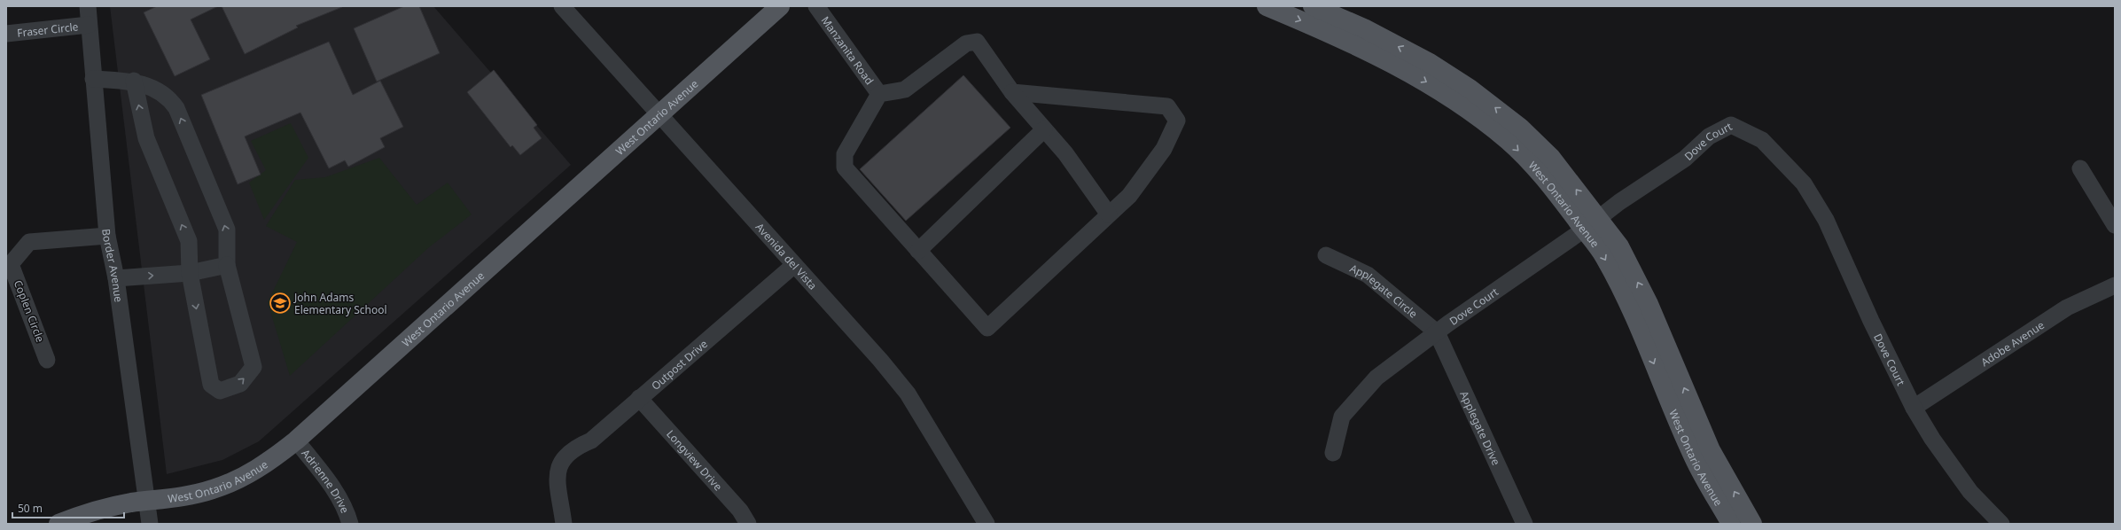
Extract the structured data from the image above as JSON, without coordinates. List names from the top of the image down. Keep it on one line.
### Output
{"streets":{"main road":["West Ontario Avenue"],"street":["Fraser Circle","Manzanita Road","Dove Court","Avenida del Vista","Border Avenue","Applegate Circle","Coplen Circle","Adobe Avenue","Outpost Drive","Applegate Drive","Longview Drive","Adrienne Drive"]},"crossings":[["Fraser Circle","Border Avenue"],["West Ontario Avenue","Dove Court"],["West Ontario Avenue","Avenida del Vista"],["West Ontario Avenue","Border Avenue"],["West Ontario Avenue","Adrienne Drive"],["Dove Court","Applegate Circle"],["Dove Court","Adobe Avenue"],["Dove Court","Applegate Drive"],["Avenida del Vista","Outpost Drive"],["Border Avenue","Coplen Circle"],["Applegate Circle","Applegate Drive"],["Outpost Drive","Longview Drive"]],"places":{"school or university":["John Adams Elementary School"]},"scale_bar":"50 m"}
